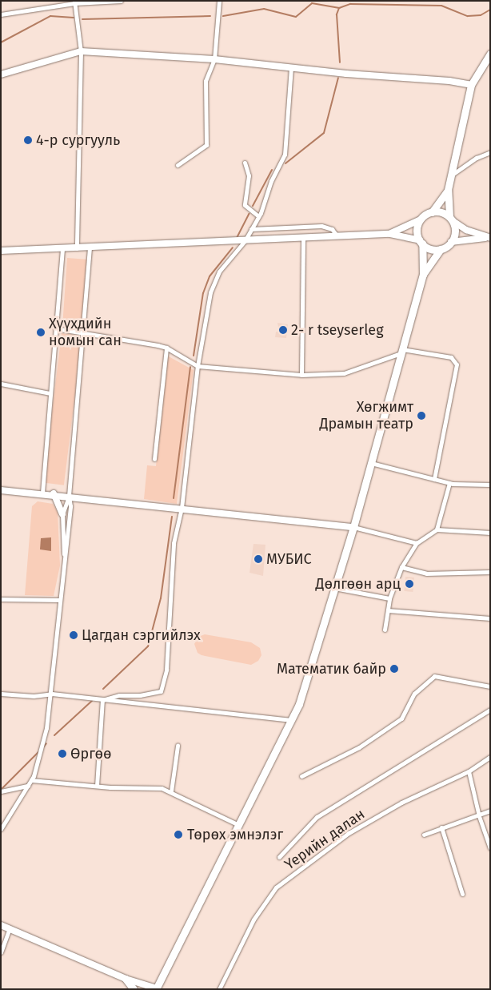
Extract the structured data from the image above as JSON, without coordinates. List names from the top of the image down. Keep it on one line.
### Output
{"streets":{"street":["Үерийн далан"]},"places":["4-р сургууль","2- r tseyserleg","Хүүхдийн номын сан","Хөгжимт Драмын театр","МУБИС","Дөлгөөн арц","Цагдан сэргийлэх","Математик байр","Өргөө","Төрөх эмнэлэг"]}
